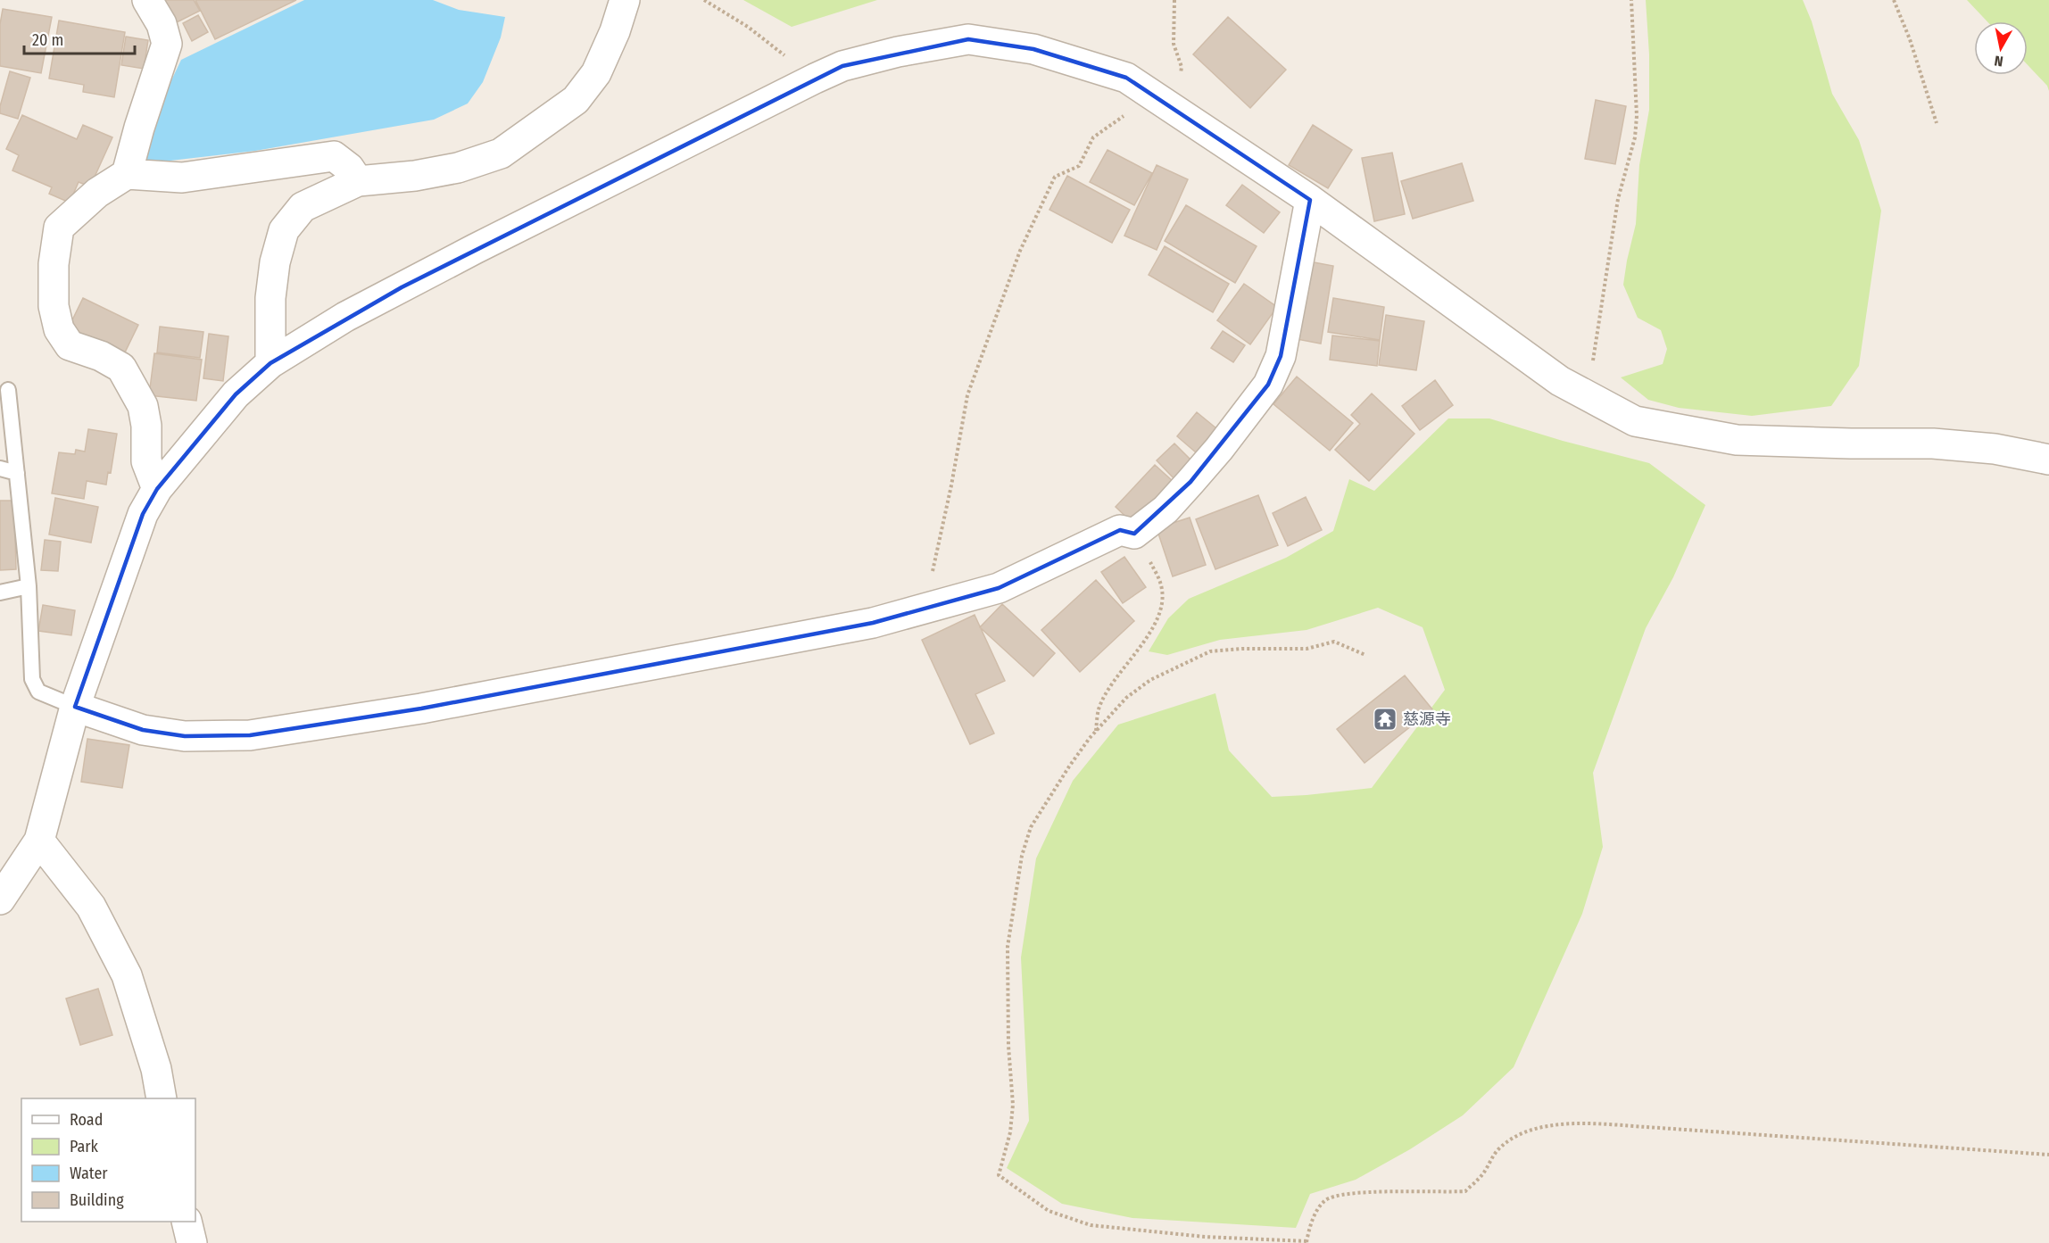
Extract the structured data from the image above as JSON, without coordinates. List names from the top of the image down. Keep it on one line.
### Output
{"places":{"temple":["慈源寺"]},"legend":["Road","Park","Water","Building"],"scale_bar":"20 m","north":"bottom"}
